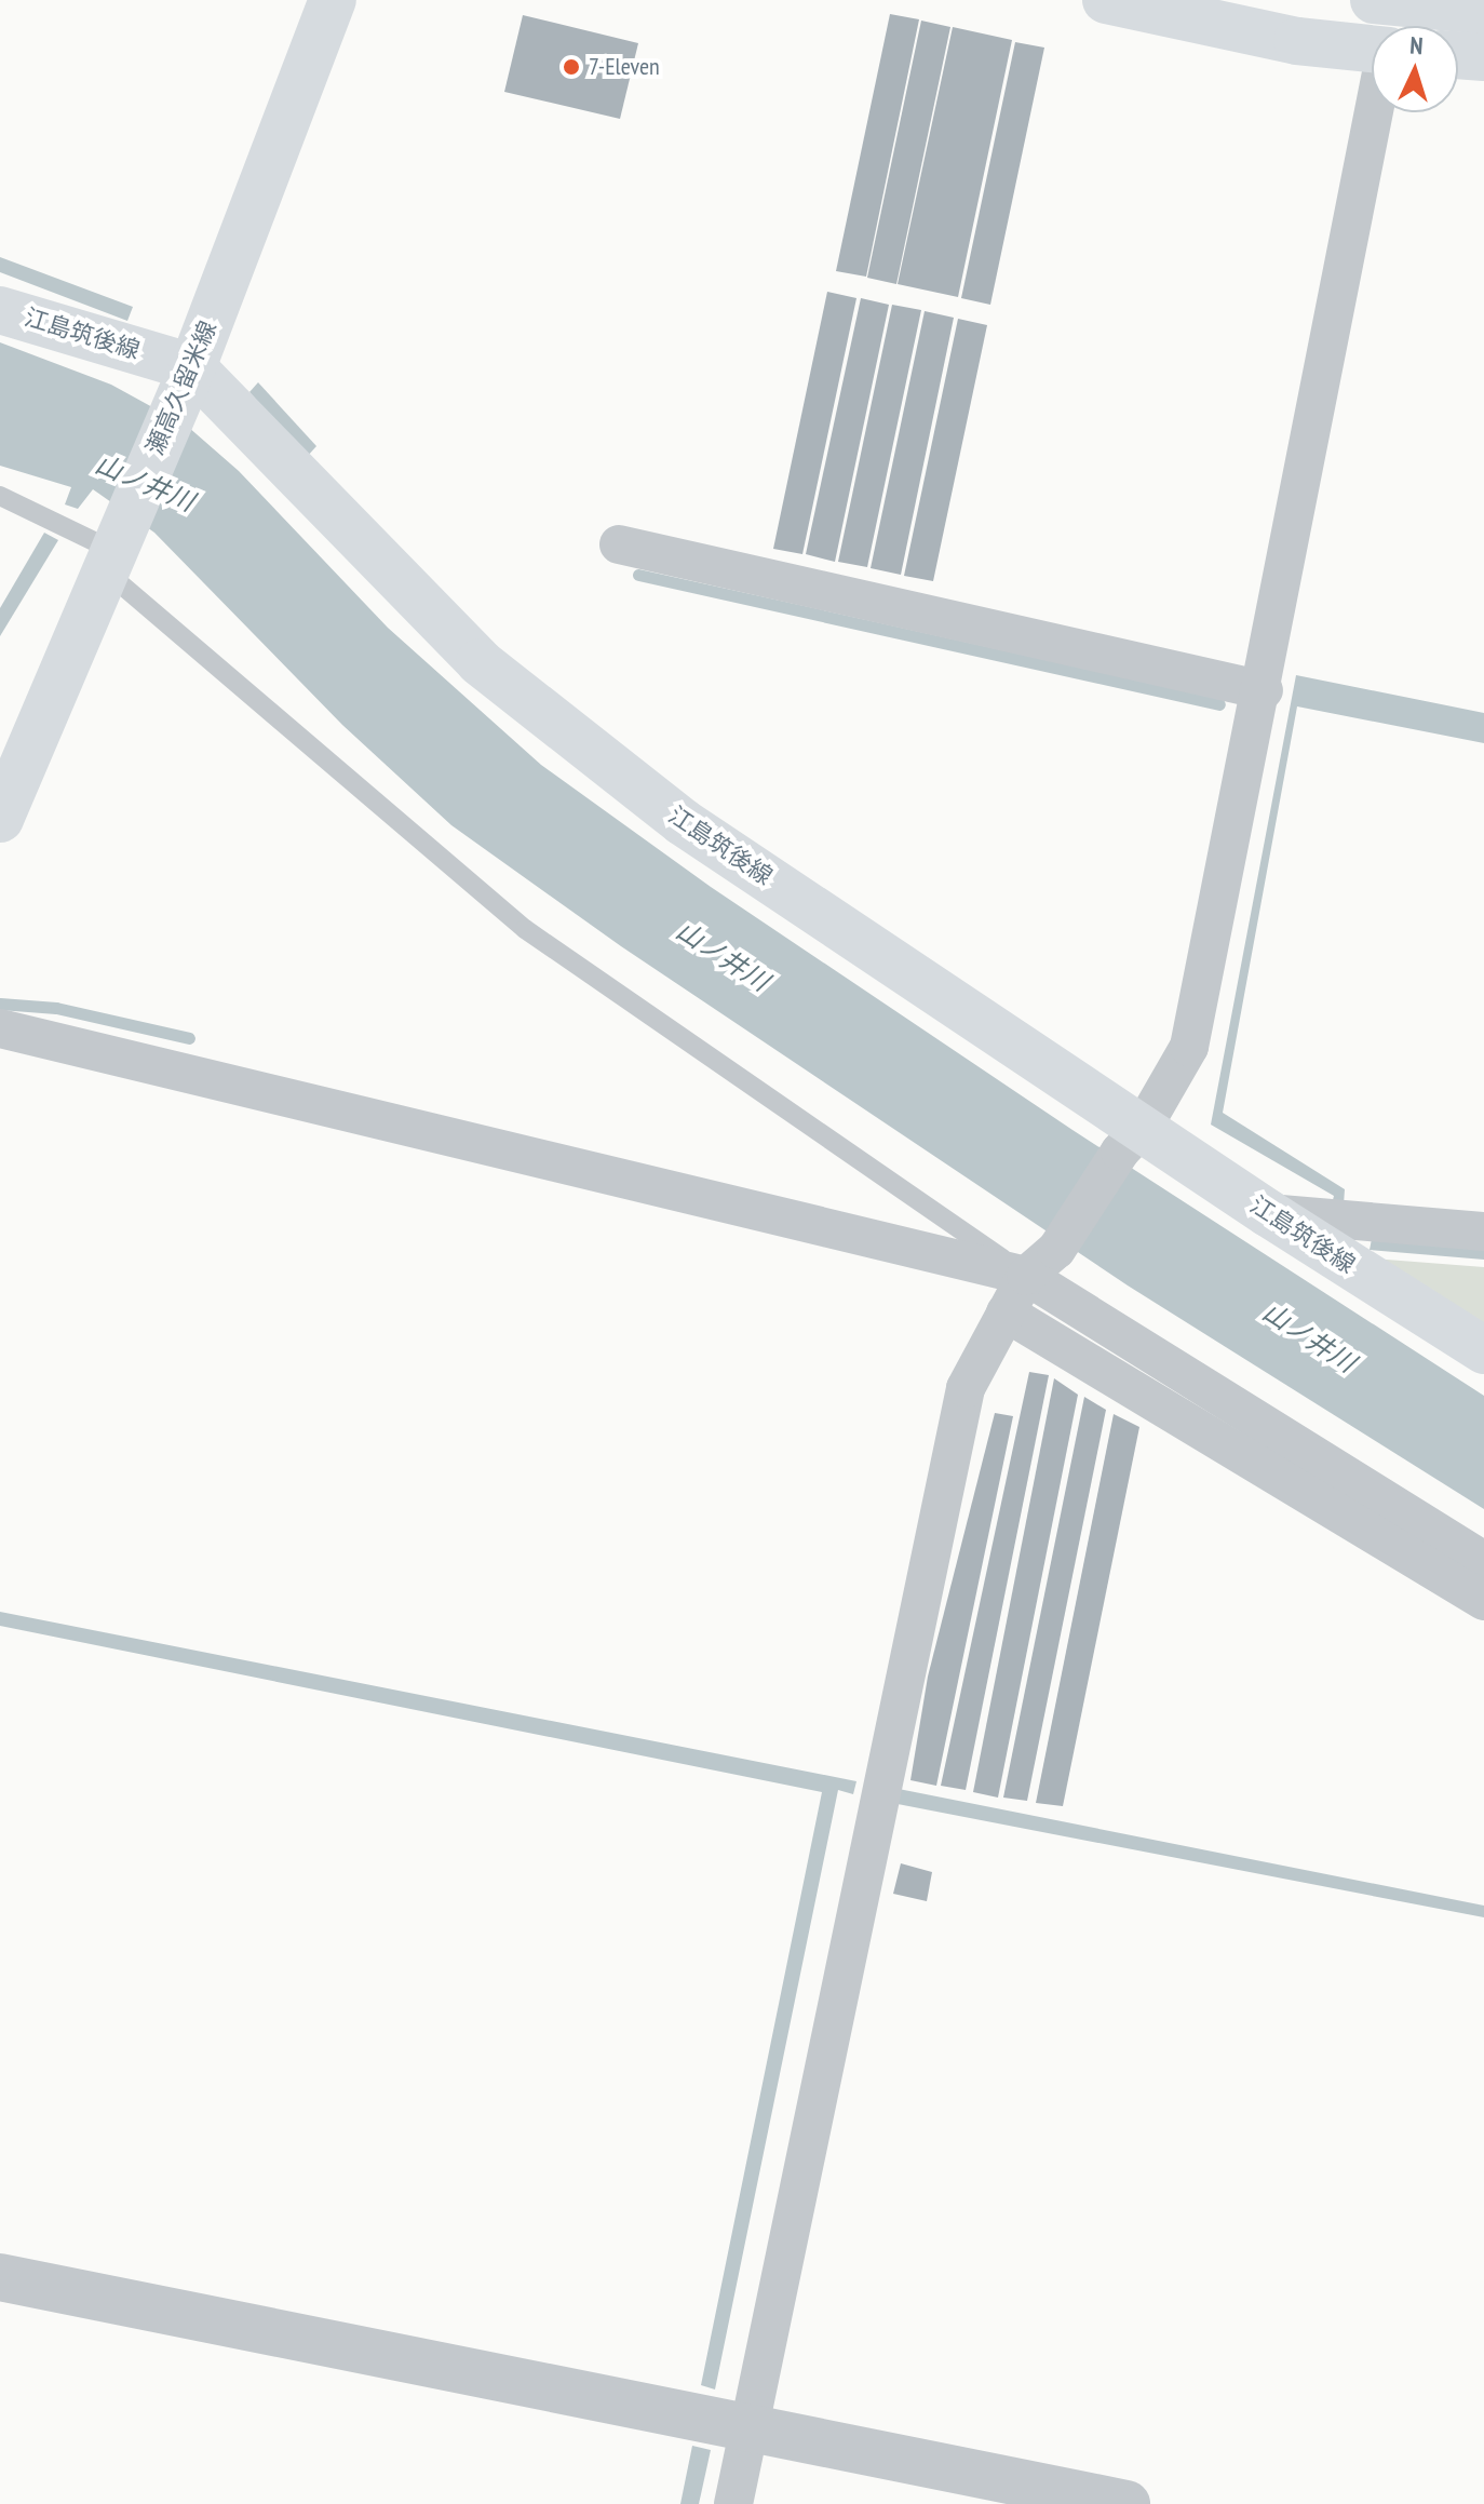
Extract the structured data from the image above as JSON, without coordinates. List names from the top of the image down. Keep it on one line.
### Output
{"streets":{"main road":["江島筑後線","瀬高久留米線"]},"crossings":[["江島筑後線","瀬高久留米線"]],"water":["山ノ井川"],"places":["7-Eleven"],"north":"top"}
